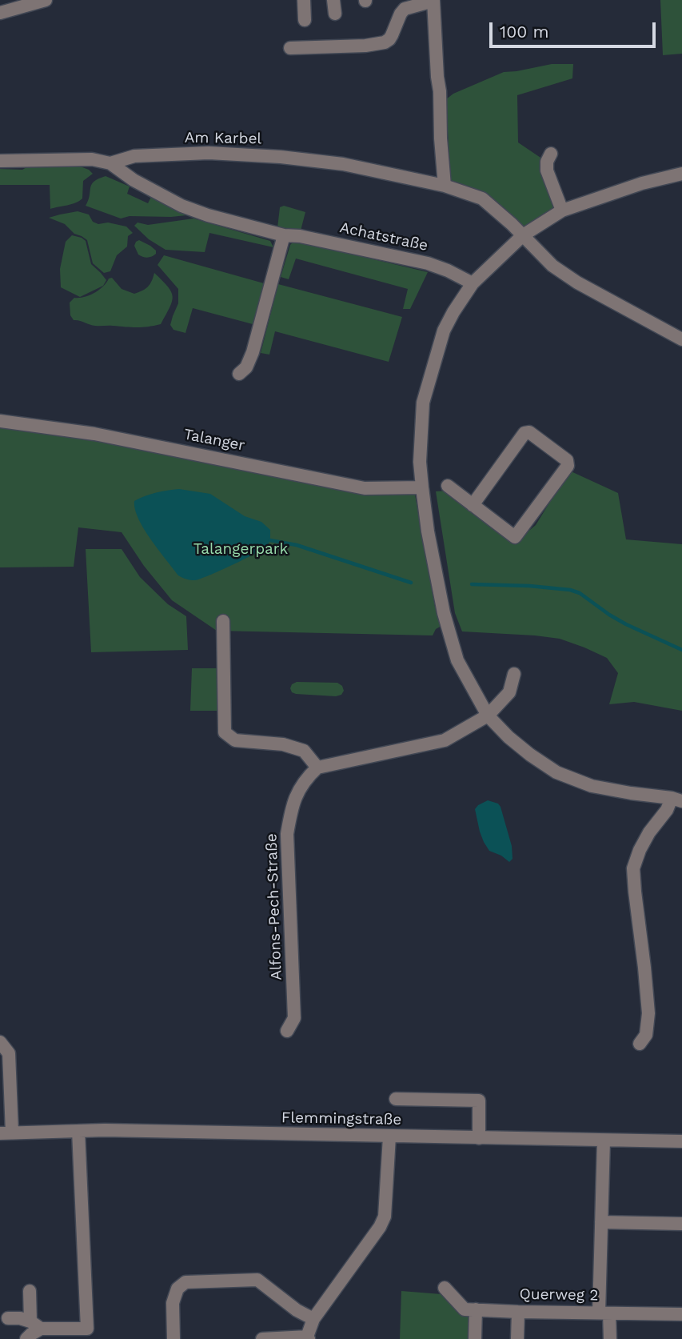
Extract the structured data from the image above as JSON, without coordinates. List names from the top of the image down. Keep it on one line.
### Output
{"streets":{"street":["Am Karbel","Achatstraße","Talanger","Alfons-Pech-Straße","Flemmingstraße","Querweg 2"]},"crossings":[["Am Karbel","Achatstraße"]],"parks":["Talangerpark"],"scale_bar":"100 m"}
